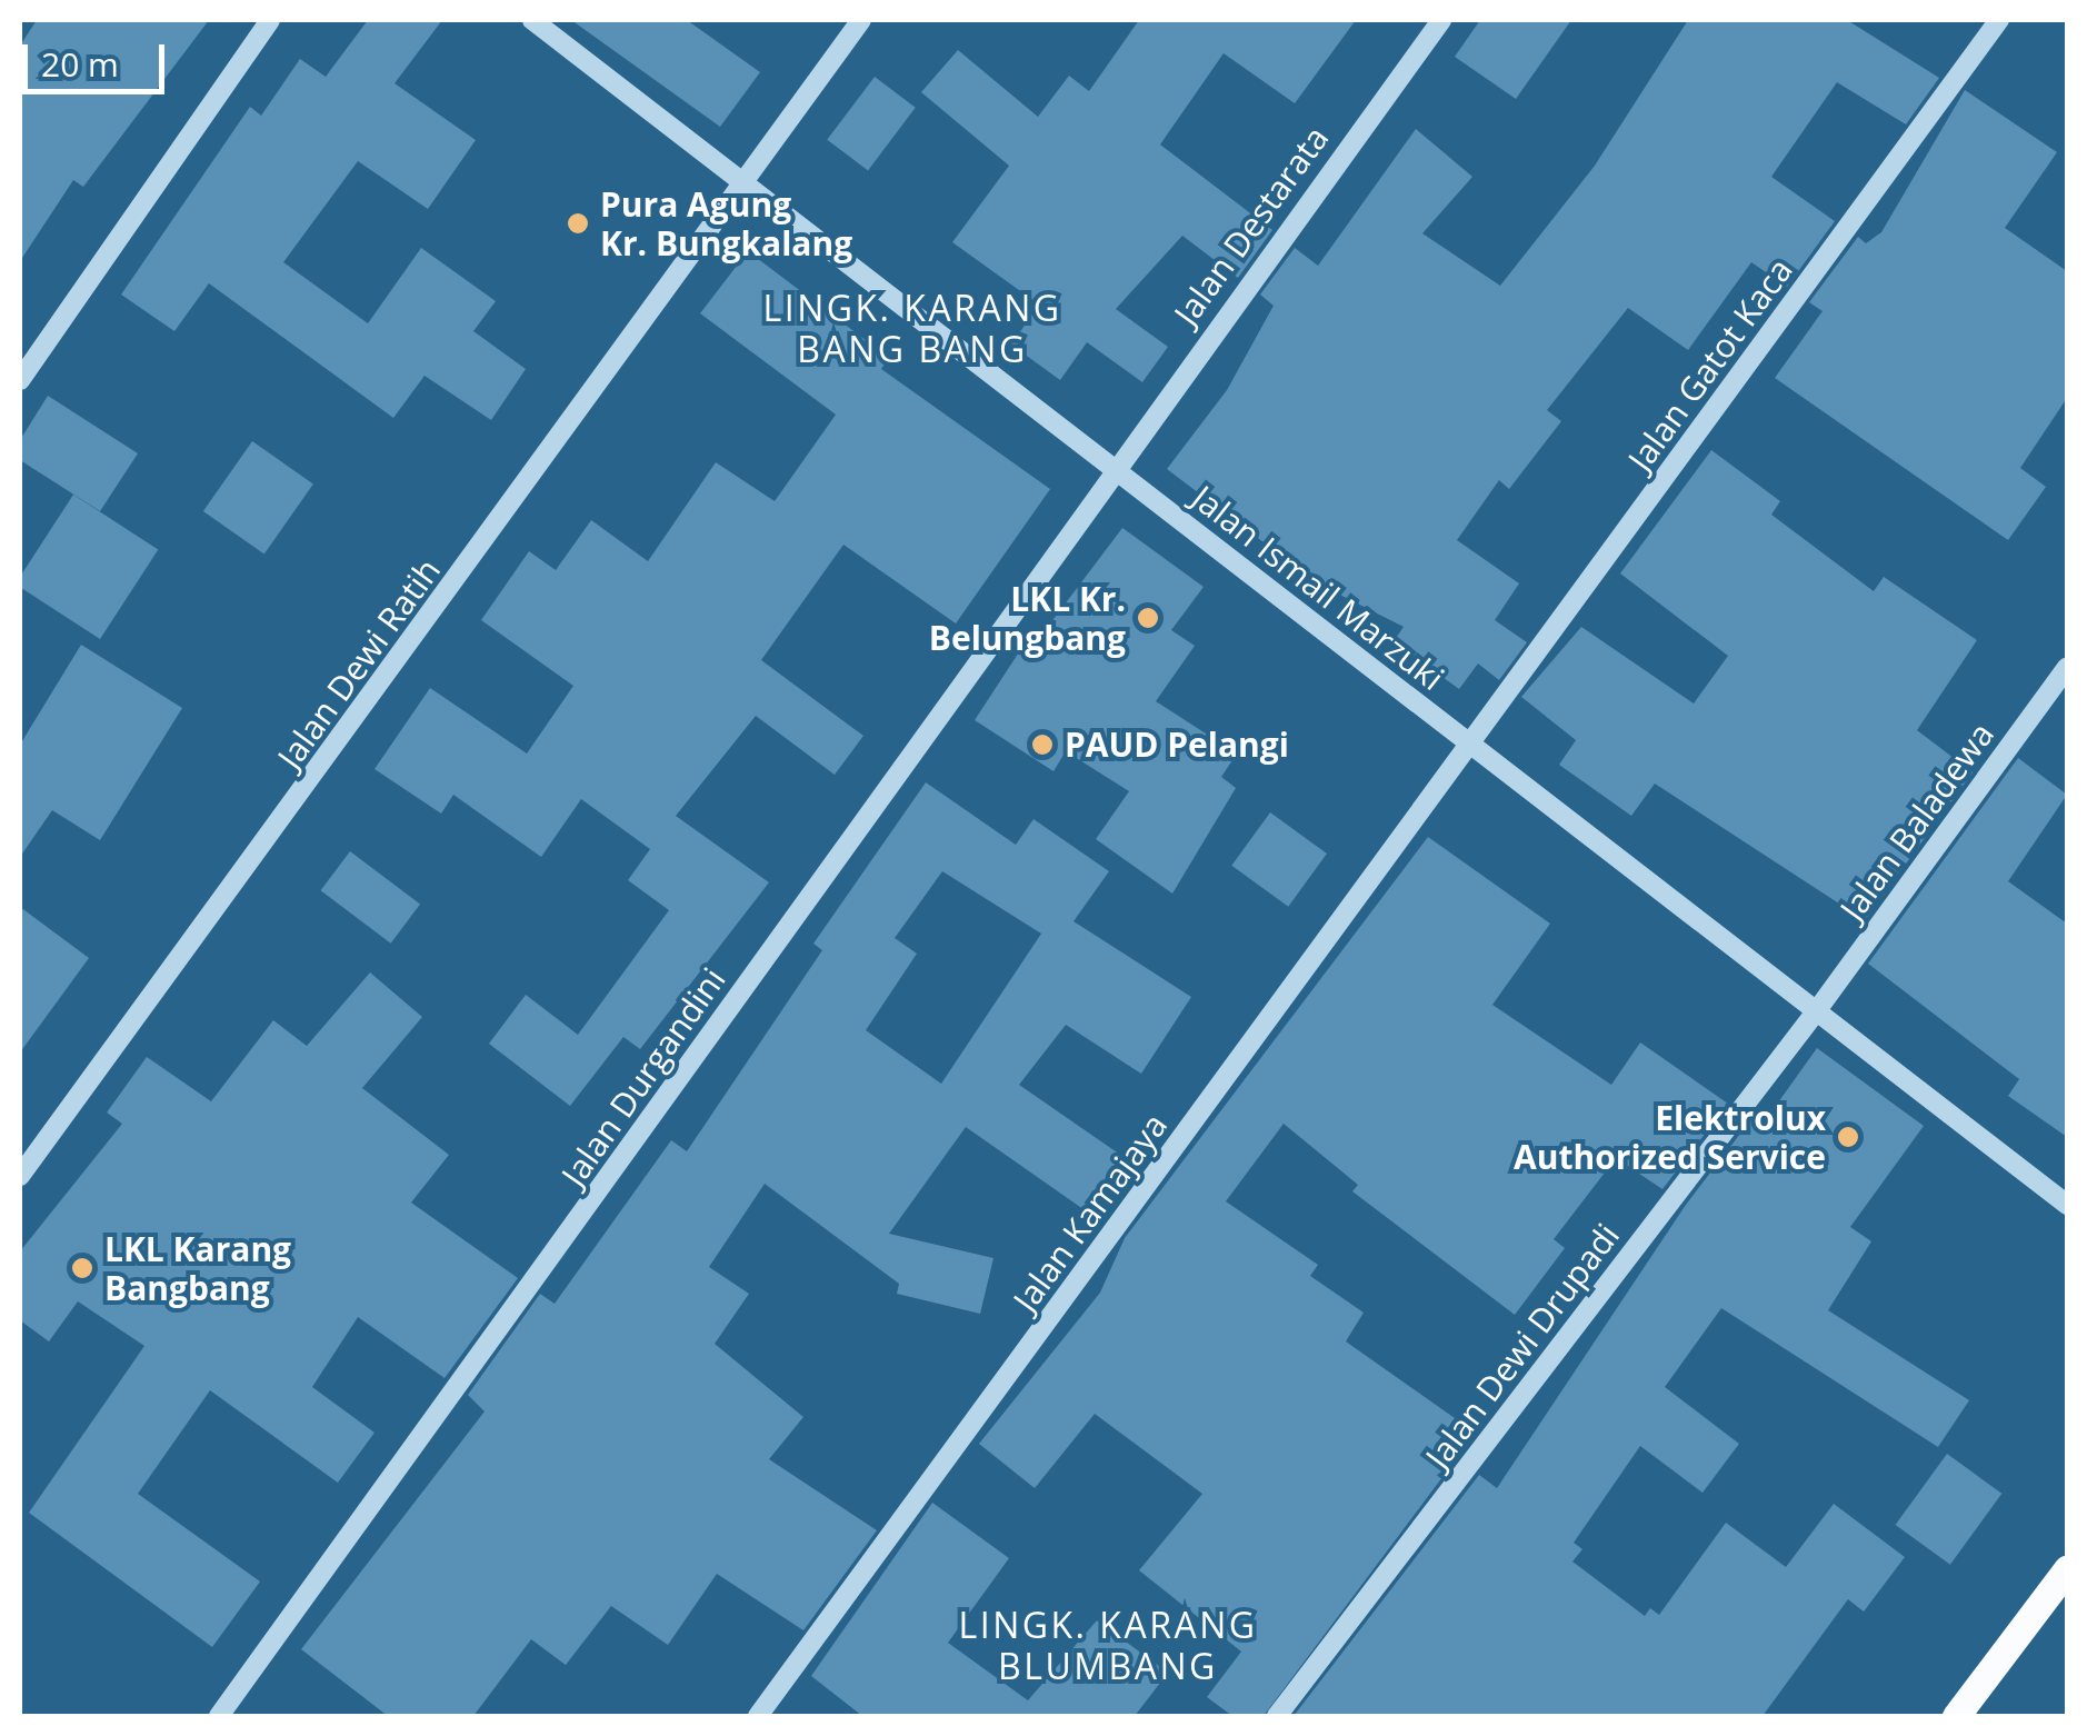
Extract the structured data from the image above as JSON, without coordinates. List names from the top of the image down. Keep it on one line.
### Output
{"streets":{"street":["Jalan Destarata","Jalan Gatot Kaca","Jalan Ismail Marzuki","Jalan Dewi Ratih","Jalan Baladewa","Jalan Durgandini","Jalan Kamajaya","Jalan Dewi Drupadi"]},"crossings":[["Jalan Destarata","Jalan Ismail Marzuki"],["Jalan Destarata","Jalan Durgandini"],["Jalan Gatot Kaca","Jalan Ismail Marzuki"],["Jalan Gatot Kaca","Jalan Kamajaya"],["Jalan Ismail Marzuki","Jalan Dewi Ratih"],["Jalan Ismail Marzuki","Jalan Baladewa"],["Jalan Ismail Marzuki","Jalan Durgandini"],["Jalan Ismail Marzuki","Jalan Kamajaya"],["Jalan Ismail Marzuki","Jalan Dewi Drupadi"],["Jalan Baladewa","Jalan Dewi Drupadi"]],"districts":["LINGK. KARANG BANG BANG","LINGK. KARANG BLUMBANG"],"places":["Pura Agung Kr. Bungkalang","LKL Kr. Belungbang","PAUD Pelangi","Elektrolux Authorized Service","LKL Karang Bangbang"],"scale_bar":"20 m"}
